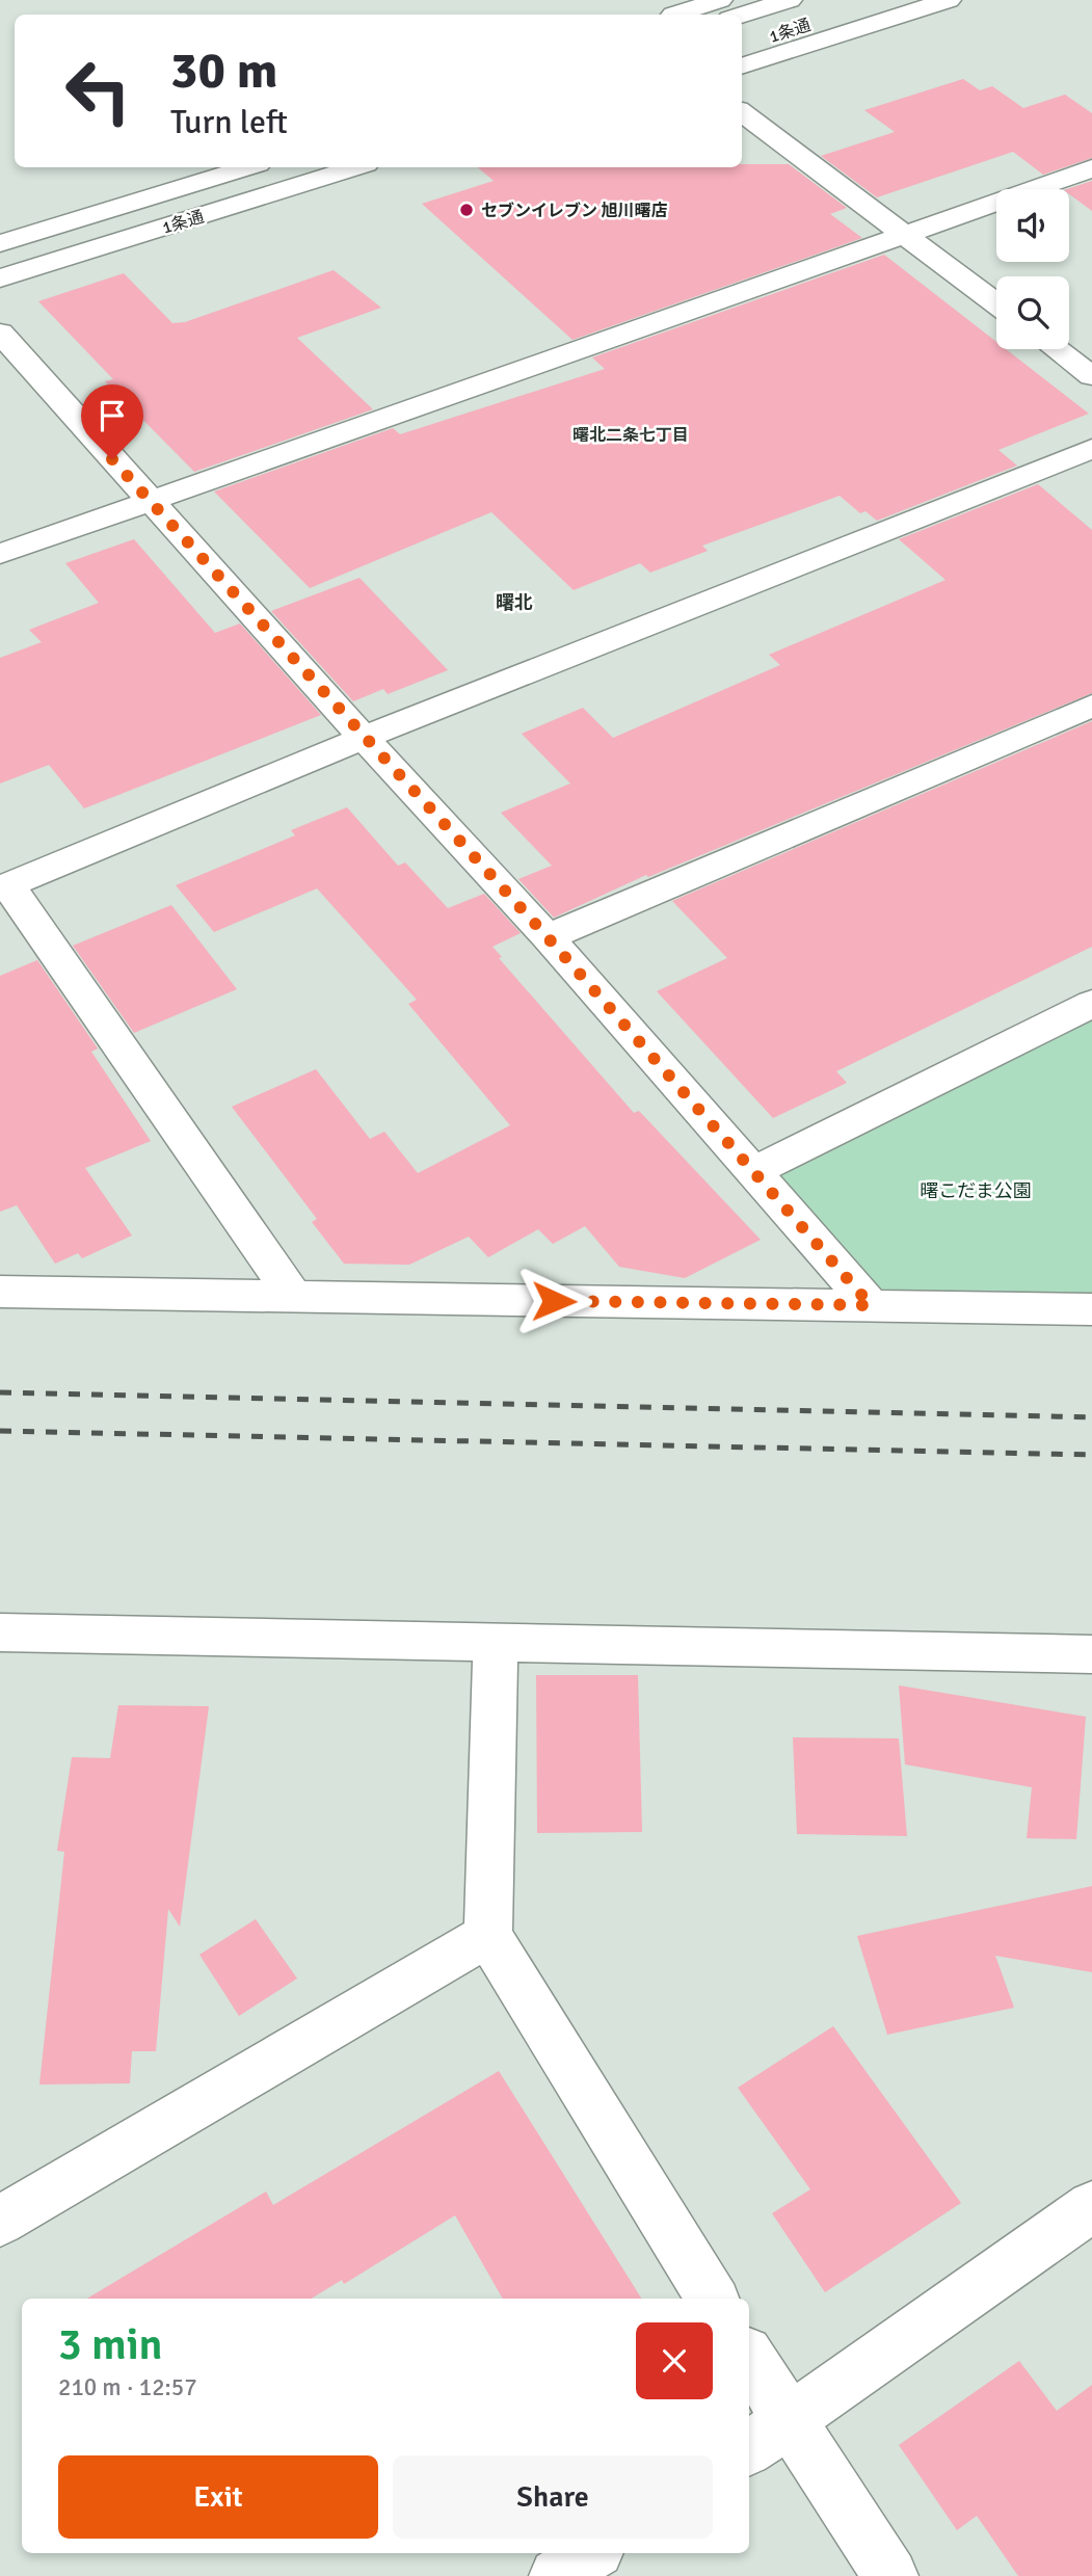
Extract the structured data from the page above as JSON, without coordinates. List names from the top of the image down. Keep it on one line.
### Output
{"streets":{"street":["1条通"]},"districts":["曙北二条七丁目","曙北"],"parks":["曙こだま公園"],"places":["セブンイレブン 旭川曙店"],"page":{"turn":["30 m","Turn left"],"heading":["3 min","210 m · 12:57"],"buttons":["Exit","Share"]}}
